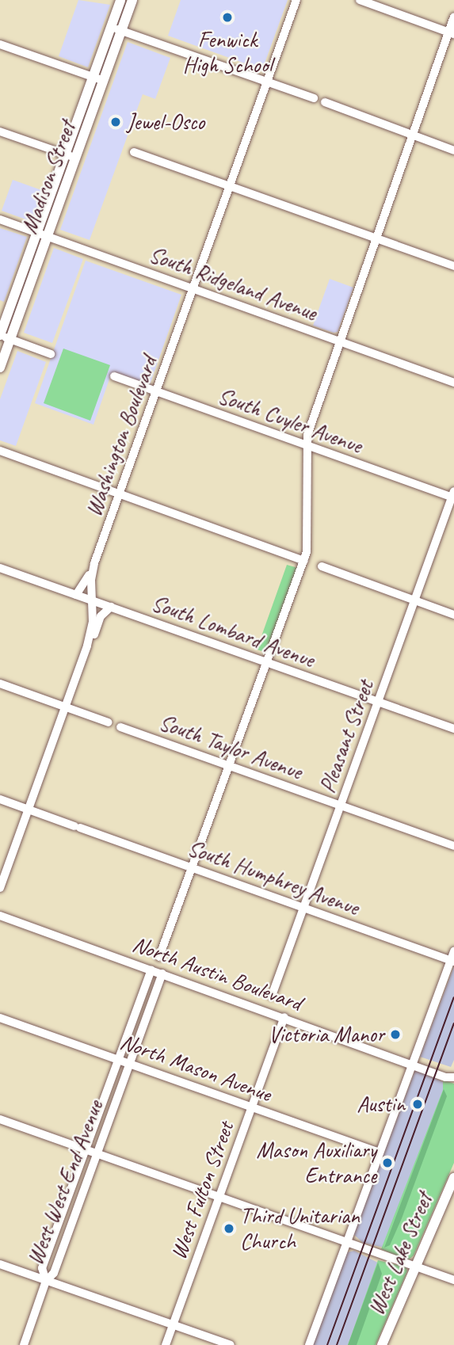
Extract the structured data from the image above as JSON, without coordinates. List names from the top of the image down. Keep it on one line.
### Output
{"streets":{"main road":["Madison Street","West Lake Street"],"street":["South Ridgeland Avenue","South Cuyler Avenue","Washington Boulevard","South Lombard Avenue","Pleasant Street","South Taylor Avenue","South Humphrey Avenue","North Austin Boulevard","North Mason Avenue","West West End Avenue","West Fulton Street"]},"crossings":[["Madison Street","South Ridgeland Avenue"],["South Ridgeland Avenue","Washington Boulevard"],["South Cuyler Avenue","Washington Boulevard"],["South Cuyler Avenue","Pleasant Street"],["Washington Boulevard","South Lombard Avenue"],["Washington Boulevard","South Humphrey Avenue"],["South Lombard Avenue","Pleasant Street"],["Pleasant Street","South Taylor Avenue"],["Pleasant Street","South Humphrey Avenue"],["North Austin Boulevard","West West End Avenue"],["North Austin Boulevard","West Fulton Street"],["North Mason Avenue","West West End Avenue"],["North Mason Avenue","West Fulton Street"]],"places":["Fenwick High School","Jewel-Osco","Victoria Manor","Austin","Mason Auxiliary Entrance","Third Unitarian Church"]}
